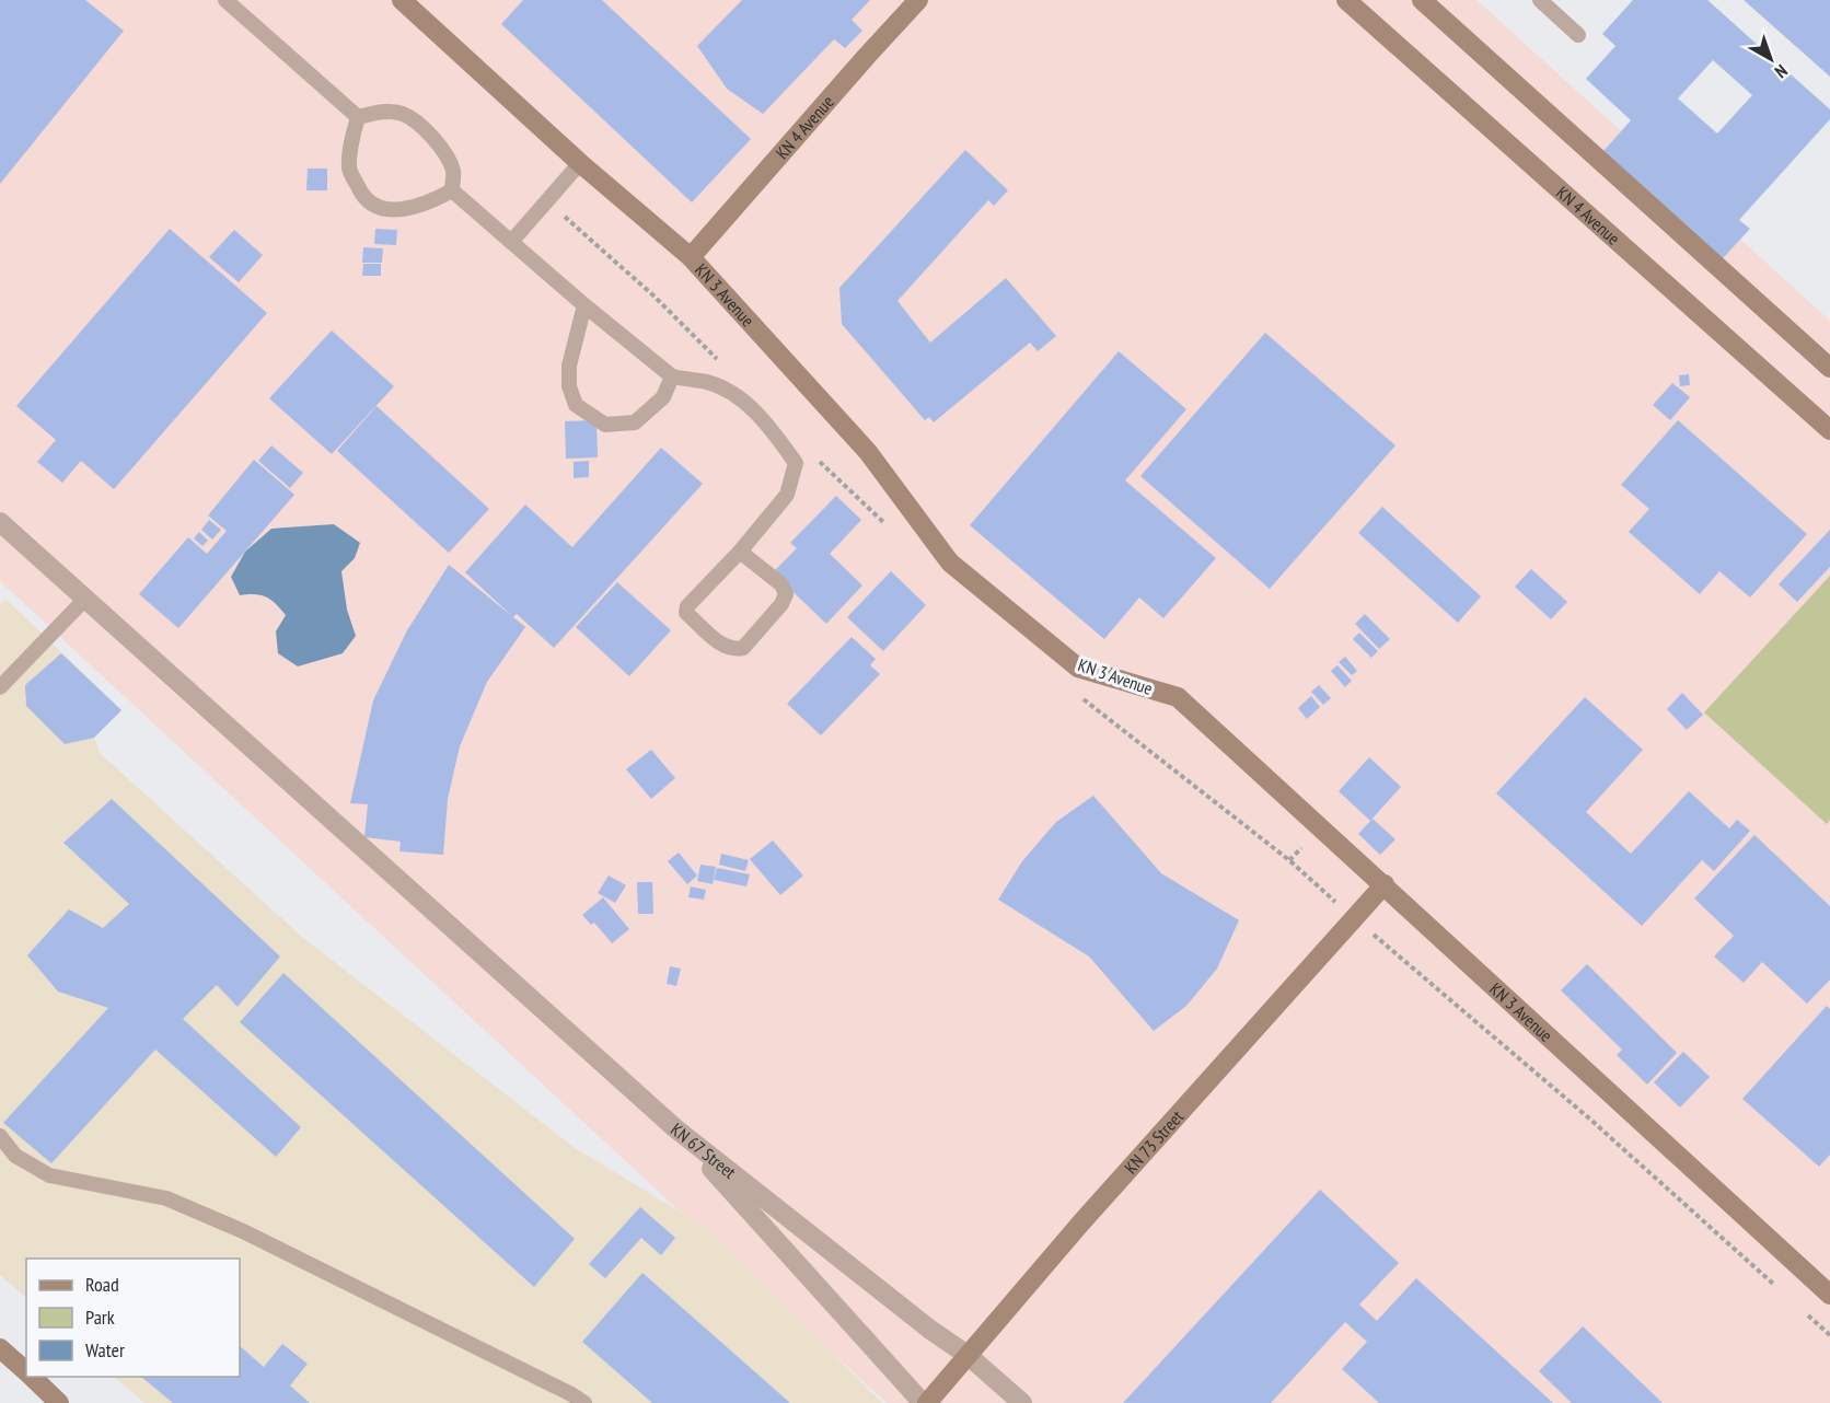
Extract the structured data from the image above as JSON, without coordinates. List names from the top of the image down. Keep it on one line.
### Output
{"streets":{"street":["KN 4 Avenue","KN 3 Avenue","KN 73 Street","KN 67 Street"]},"crossings":[["KN 4 Avenue","KN 3 Avenue"],["KN 3 Avenue","KN 73 Street"],["KN 73 Street","KN 67 Street"]],"legend":["Road","Park","Water"],"north":"bottom right"}
